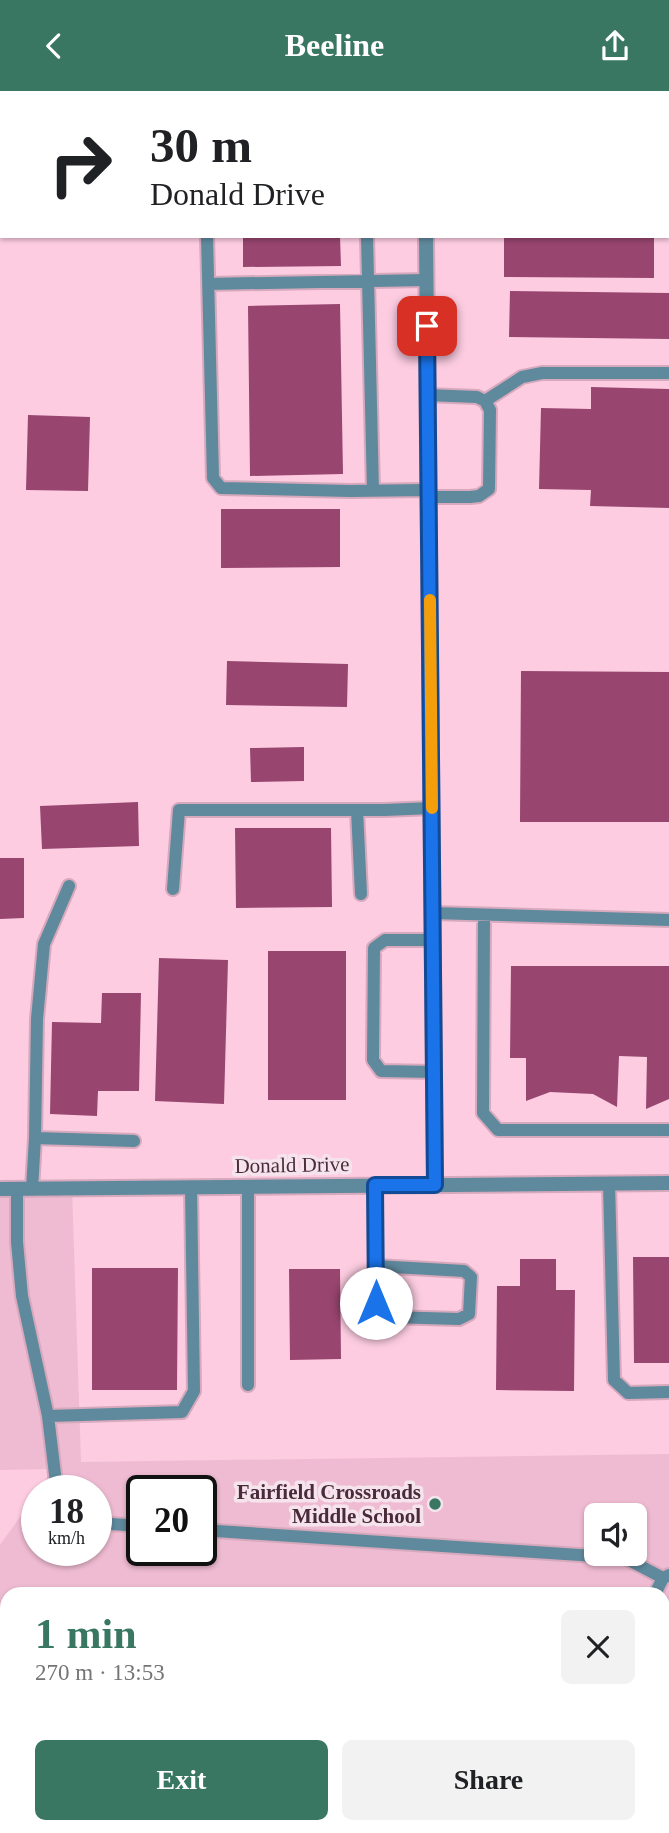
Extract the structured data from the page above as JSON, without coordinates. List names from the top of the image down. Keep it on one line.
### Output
{"streets":{"street":["Donald Drive"]},"places":["Fairfield Crossroads Middle School"],"page":{"header":"Beeline","turn":["30 m","Donald Drive"],"speed":"18 km/h","limit":"20","heading":["1 min","270 m · 13:53"],"buttons":["Exit","Share"]}}
